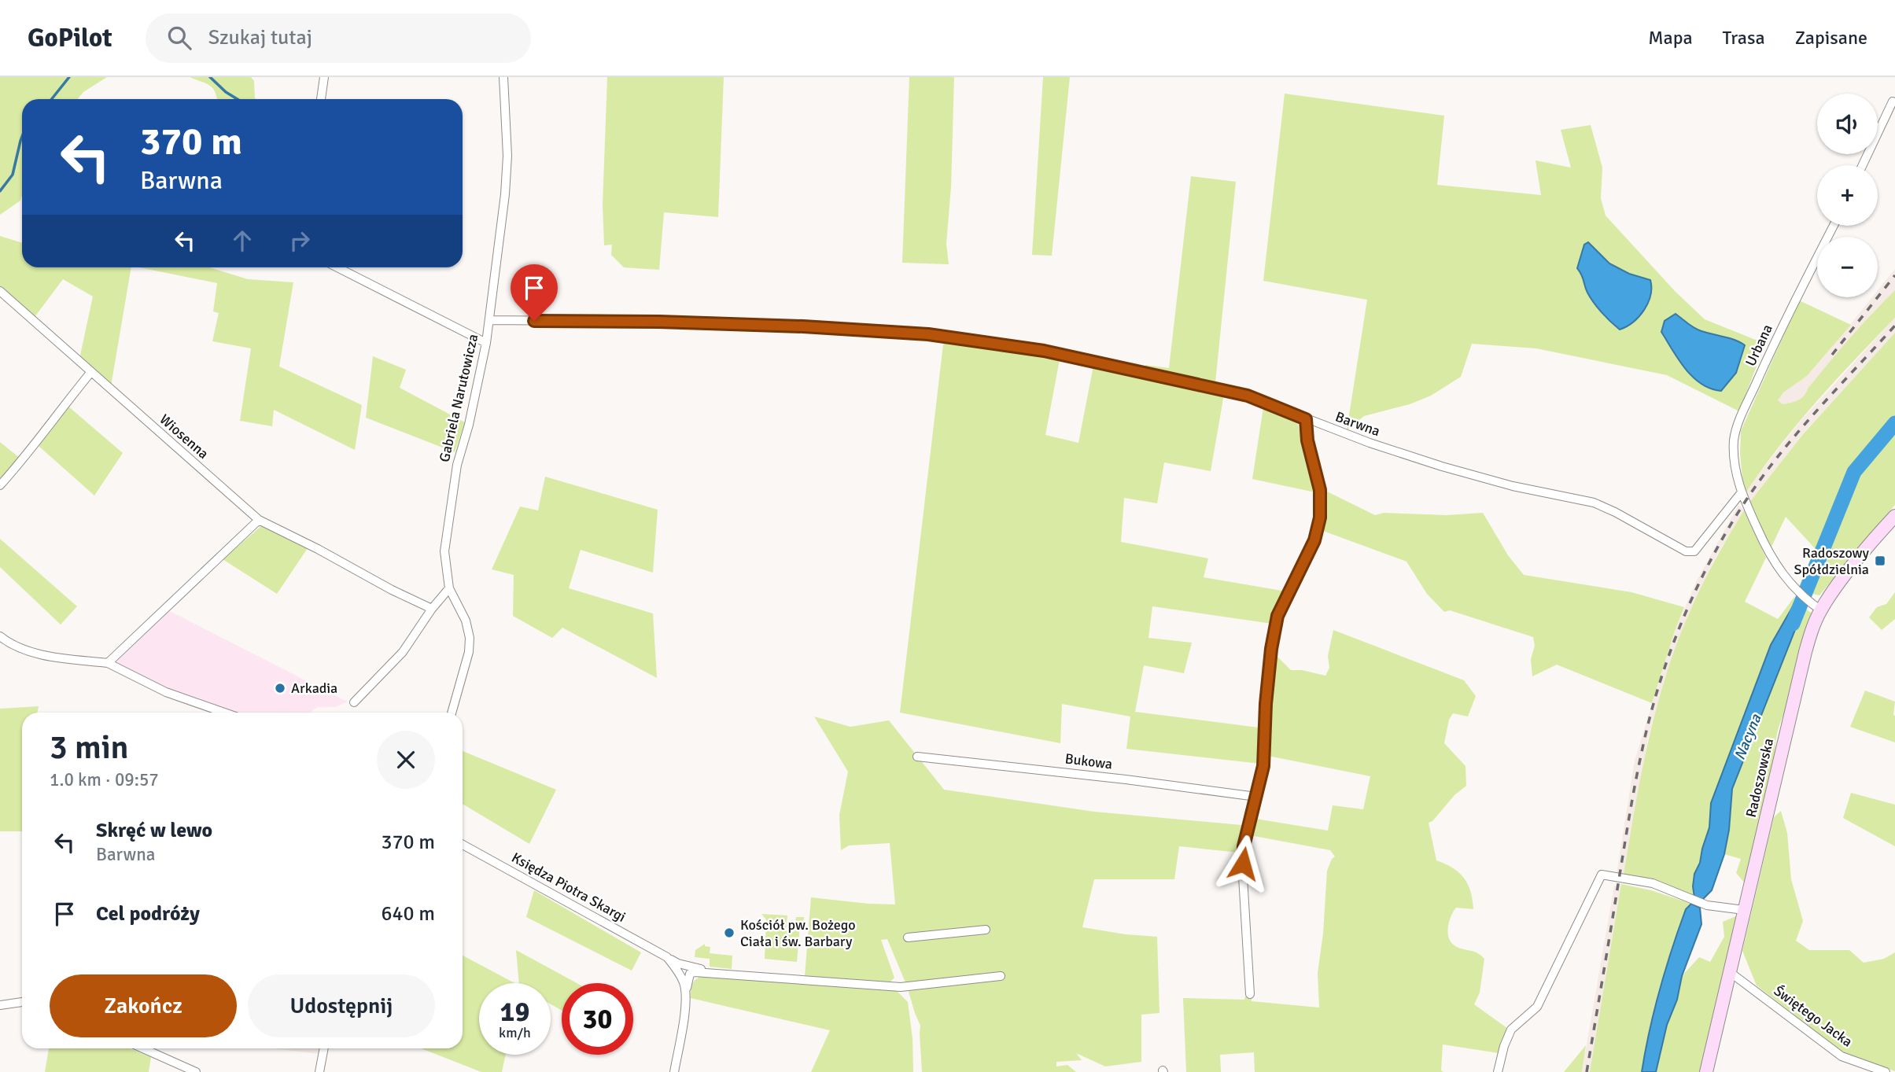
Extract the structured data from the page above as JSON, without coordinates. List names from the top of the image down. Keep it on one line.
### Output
{"streets":{"street":["Urbana","Gabriela Narutowicza","Barwna","Wiosenna","Bukowa","Radoszowska","Księdza Piotra Skargi","Świętego Jacka"]},"crossings":[["Urbana","Barwna"],["Gabriela Narutowicza","Barwna"],["Radoszowska","Świętego Jacka"]],"water":["Nacyna"],"places":{"transit":["Radoszowy Spółdzielnia"],"other":["Arkadia","Kościół pw. Bożego Ciała i św. Barbary"]},"page":{"header":"GoPilot","search":"Szukaj tutaj","nav":["Mapa","Trasa","Zapisane"],"map_buttons":["+","−"],"turn":["370 m","Barwna"],"heading":["3 min","1.0 km · 09:57"],"list":[{"name":"Skręć w lewo","note":"Barwna","value":"370 m"},{"name":"Cel podróży","value":"640 m"}],"buttons":["Zakończ","Udostępnij"],"speed":"19 km/h","limit":"30"}}
